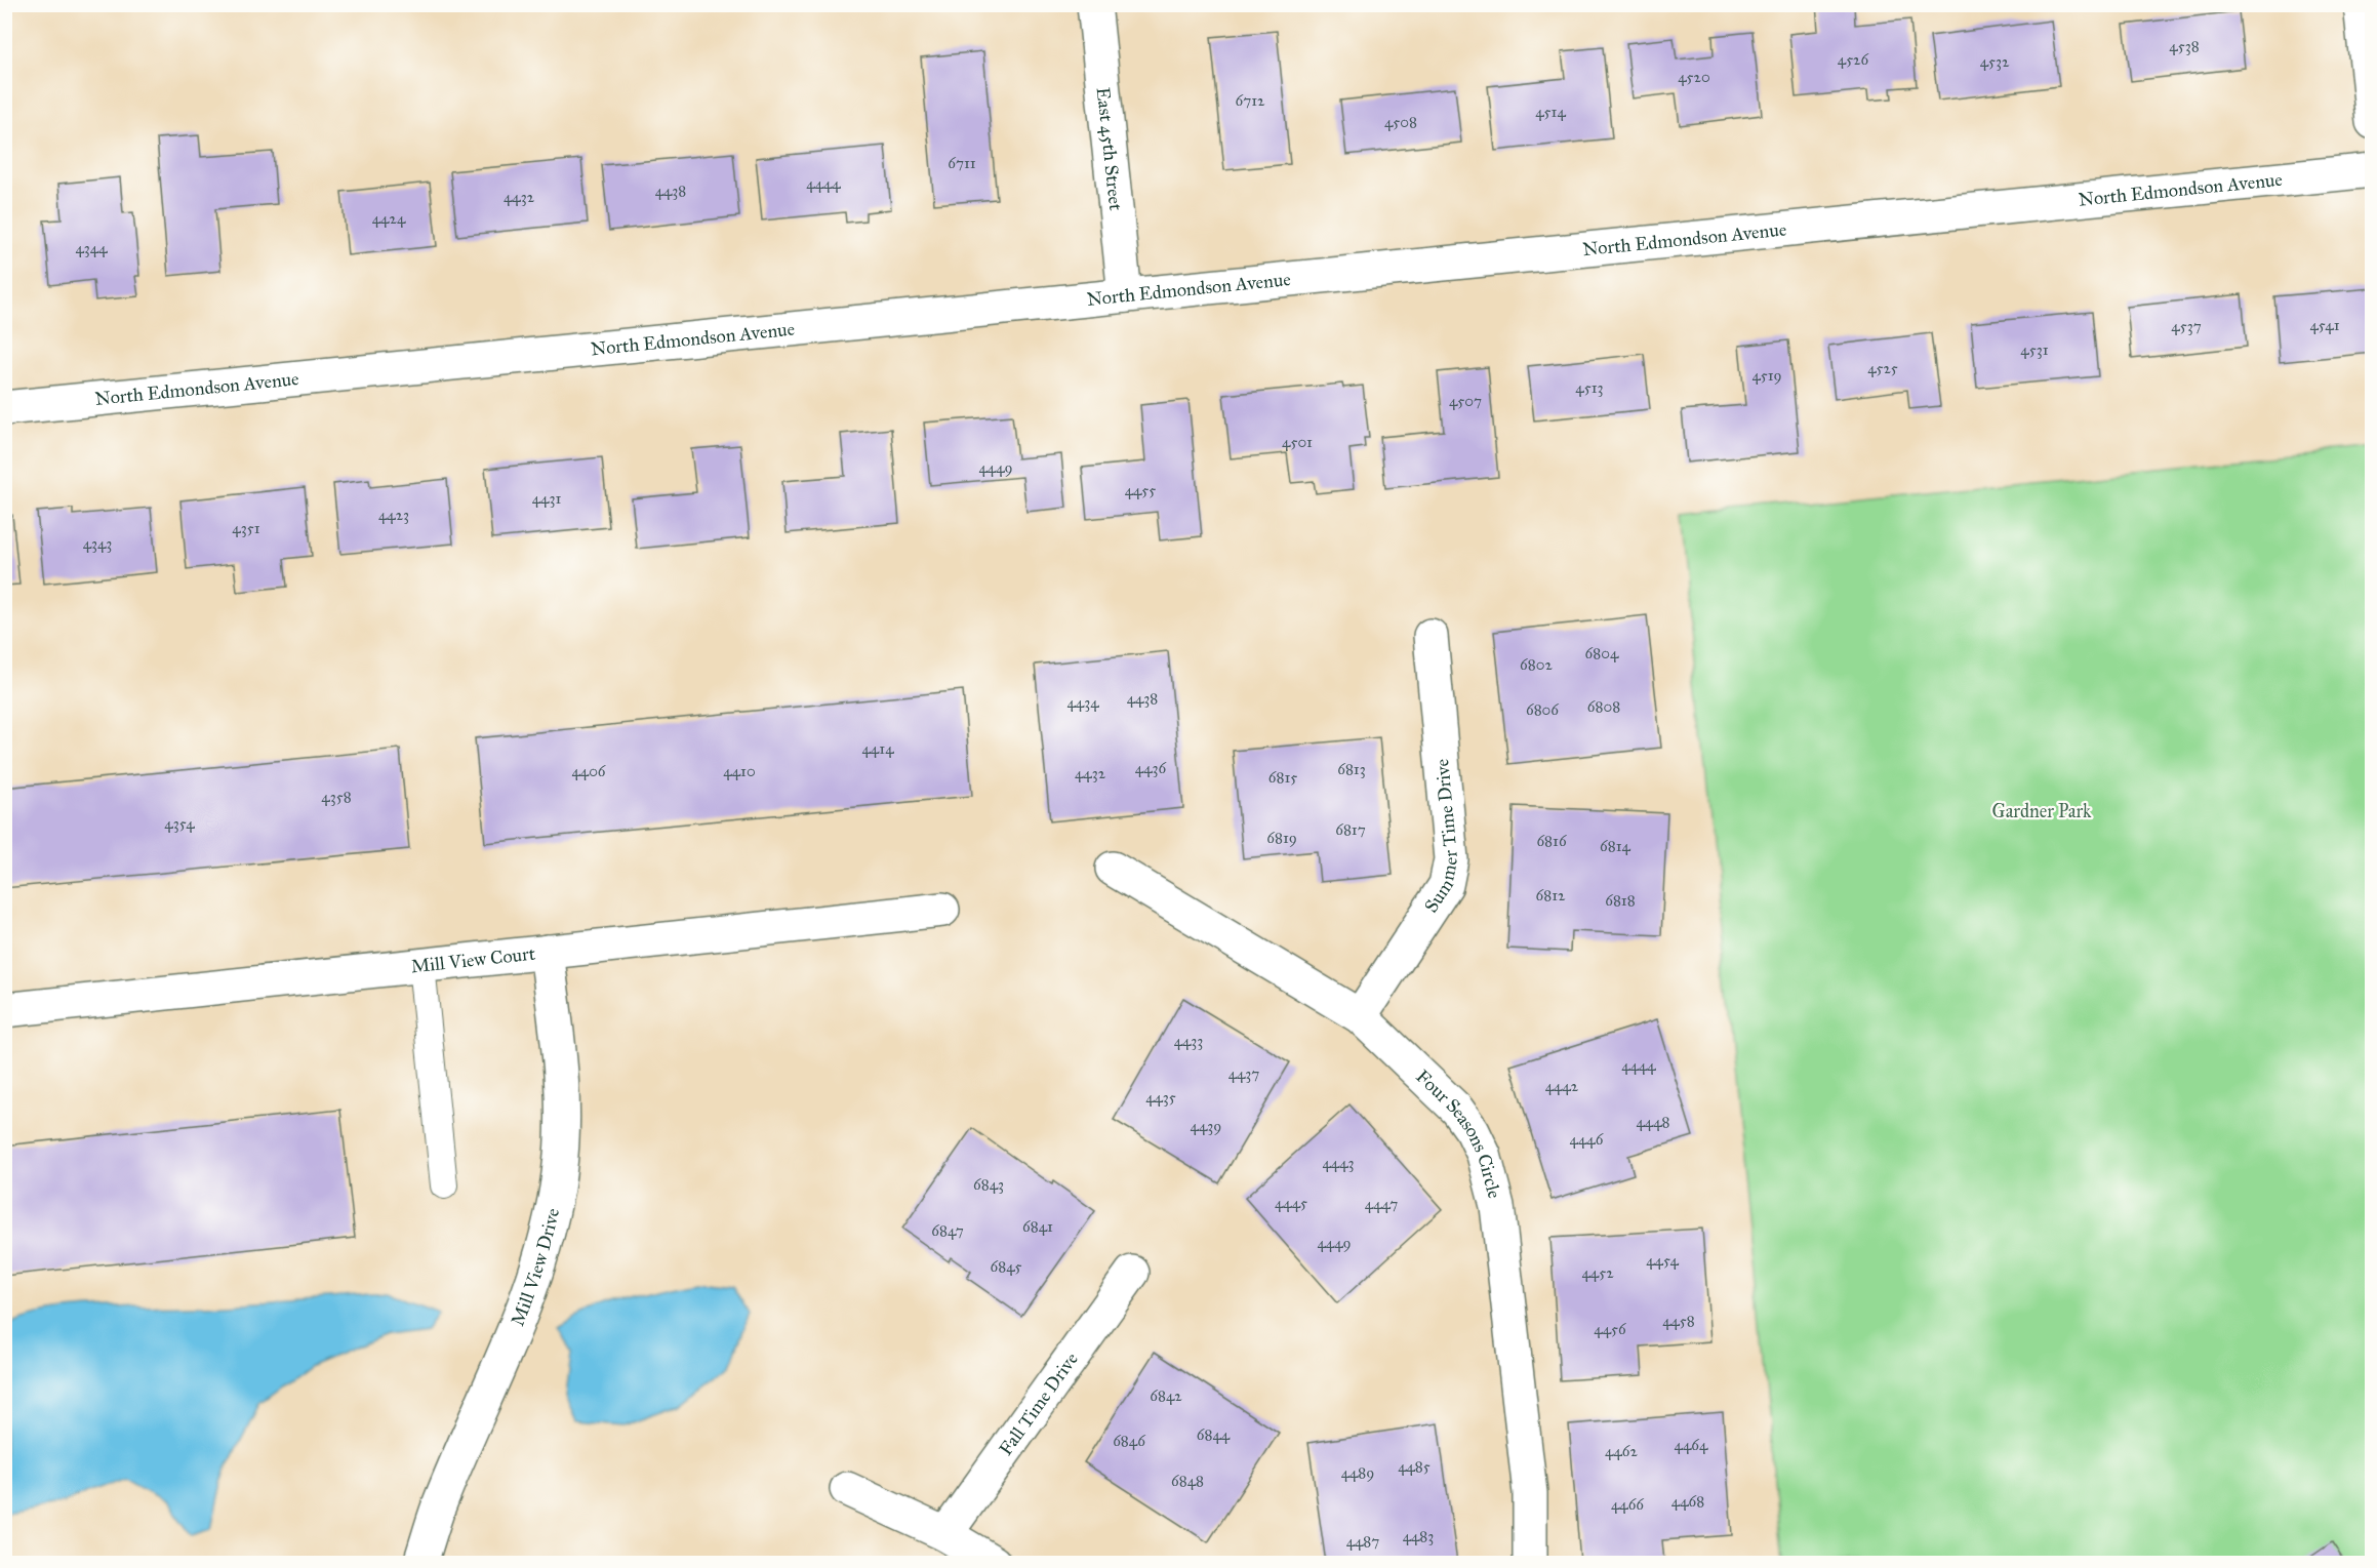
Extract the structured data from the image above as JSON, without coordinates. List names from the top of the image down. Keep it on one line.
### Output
{"streets":{"street":["East 45th Street","North Edmondson Avenue","Summer Time Drive","Mill View Court","Four Seasons Circle","Mill View Drive","Fall Time Drive"]},"crossings":[["East 45th Street","North Edmondson Avenue"],["Summer Time Drive","Four Seasons Circle"],["Mill View Court","Mill View Drive"]],"parks":["Gardner Park"],"house_numbers":["4538","4526","4532","4520","6712","4514","4508","6711","4444","4438","4432","4424","4344","4541","4537","4531","4525","4519","4513","4507","4501","4449","4455","4431","4423","4351","4343","6804","6802","4438","4434","6808","6806","4414","4436","6813","4406","4410","4432","6815","4358","4354","6817","6819","6816","6814","6812","6818","4433","4444","4437","4442","4435","4448","4439","4446","4443","6843","4445","4447","6841","6847","4449","4454","6845","4452","4458","4456","6842","6844","6846","4464","4462","4485","4489","6848","4468","4466","4483","4487"]}
